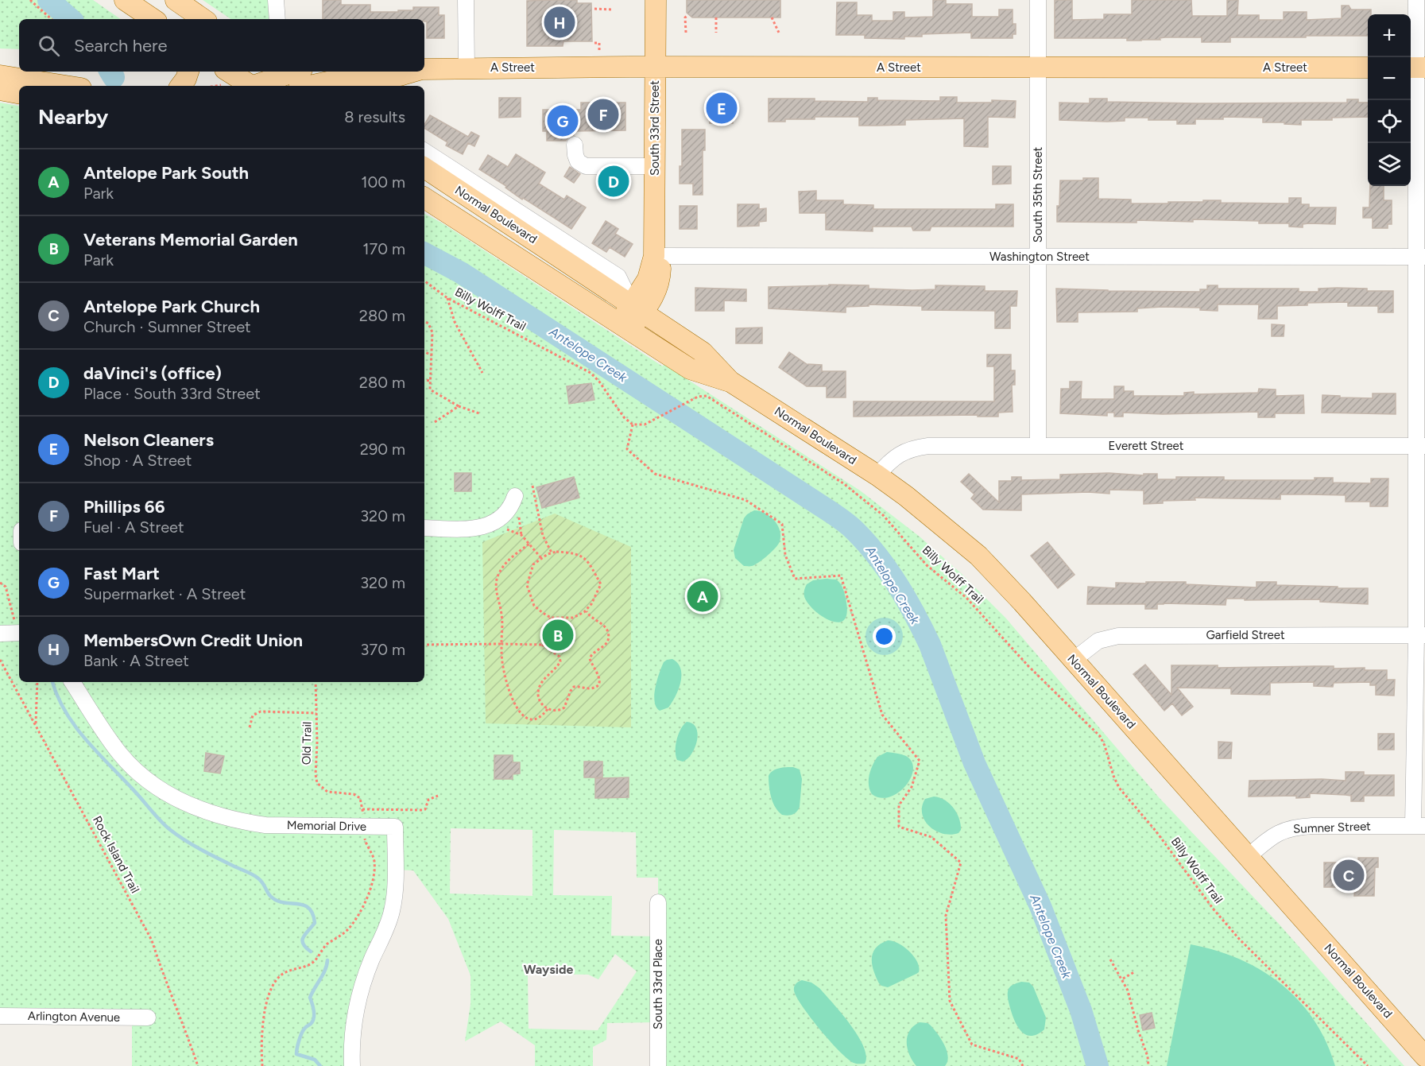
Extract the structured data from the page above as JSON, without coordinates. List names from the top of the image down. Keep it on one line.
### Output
{"streets":{"main road":["A Street","South 33rd Street","Normal Boulevard"],"street":["South 35th Street","Washington Street","Everett Street","Garfield Street","Memorial Drive","Sumner Street","South 33rd Place","Arlington Avenue"],"path":["Billy Wolff Trail","Old Trail","Rock Island Trail"]},"crossings":[["A Street","South 33rd Street"],["A Street","South 35th Street"],["South 33rd Street","Normal Boulevard"],["South 33rd Street","Washington Street"],["South 35th Street","Washington Street"],["South 35th Street","Everett Street"],["Normal Boulevard","Everett Street"],["Normal Boulevard","Garfield Street"],["Normal Boulevard","Sumner Street"]],"districts":["Wayside"],"water":["Antelope Creek"],"page":{"pins":["H","E","F","G","D","A","B","C"],"map_buttons":["+","−"],"search":"Search here","heading":["Nearby","8 results"],"list":[{"mark":"A","name":"Antelope Park South","note":"Park","value":"100 m"},{"mark":"B","name":"Veterans Memorial Garden","note":"Park","value":"170 m"},{"mark":"C","name":"Antelope Park Church","note":"Church · Sumner Street","value":"280 m"},{"mark":"D","name":"daVinci's (office)","note":"Place · South 33rd Street","value":"280 m"},{"mark":"E","name":"Nelson Cleaners","note":"Shop · A Street","value":"290 m"},{"mark":"F","name":"Phillips 66","note":"Fuel · A Street","value":"320 m"},{"mark":"G","name":"Fast Mart","note":"Supermarket · A Street","value":"320 m"},{"mark":"H","name":"MembersOwn Credit Union","note":"Bank · A Street","value":"370 m"}]}}
